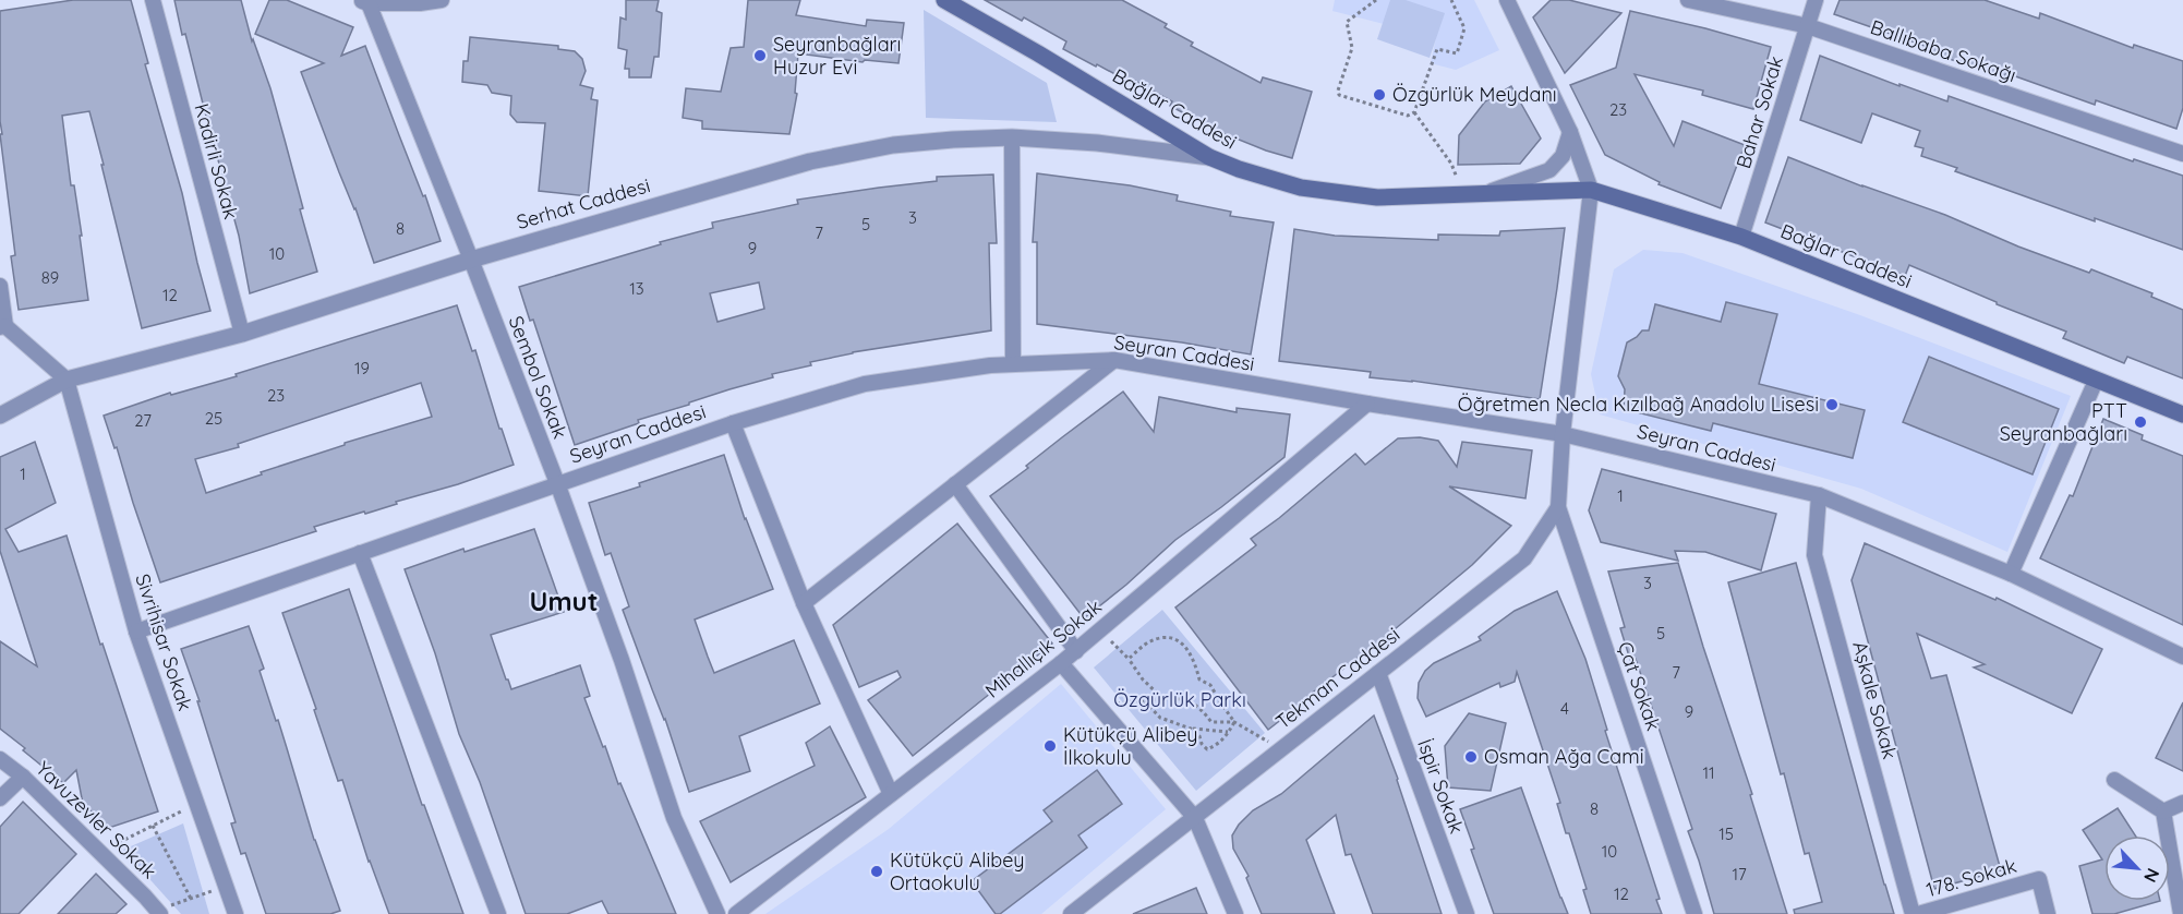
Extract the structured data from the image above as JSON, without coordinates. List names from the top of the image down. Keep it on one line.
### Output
{"streets":{"main road":["Bağlar Caddesi"],"street":["Ballıbaba Sokağı","Bahar Sokak","Kadirli Sokak","Serhat Caddesi","Seyran Caddesi","Sembol Sokak","Sivrihisar Sokak","Mihallıçık Sokak","Tekman Caddesi","Çat Sokak","Aşkale Sokak","İspir Sokak","Yavuzevler Sokak","178. Sokak"]},"crossings":[["Ballıbaba Sokağı","Bahar Sokak"],["Bağlar Caddesi","Bahar Sokak"],["Bağlar Caddesi","Serhat Caddesi"],["Bağlar Caddesi","Tekman Caddesi"],["Kadirli Sokak","Serhat Caddesi"],["Serhat Caddesi","Sembol Sokak"],["Serhat Caddesi","Sivrihisar Sokak"],["Seyran Caddesi","Sembol Sokak"],["Seyran Caddesi","Sivrihisar Sokak"],["Seyran Caddesi","Mihallıçık Sokak"],["Seyran Caddesi","Tekman Caddesi"],["Seyran Caddesi","Aşkale Sokak"],["Tekman Caddesi","Çat Sokak"],["Tekman Caddesi","İspir Sokak"]],"districts":["Umut"],"parks":["Özgürlük Parkı"],"places":["Seyranbağları Huzur Evi","Özgürlük Meydanı","Öğretmen Necla Kızılbağ Anadolu Lisesi","PTT Seyranbağları","Kütükçü Alibey İlkokulu","Osman Ağa Cami","Kütükçü Alibey Ortaokulu"],"house_numbers":["23","3","5","8","7","9","10","89","13","12","19","23","25","27","1","1","3","5","7","4","9","11","8","15","10","17","12"],"north":"bottom right"}
